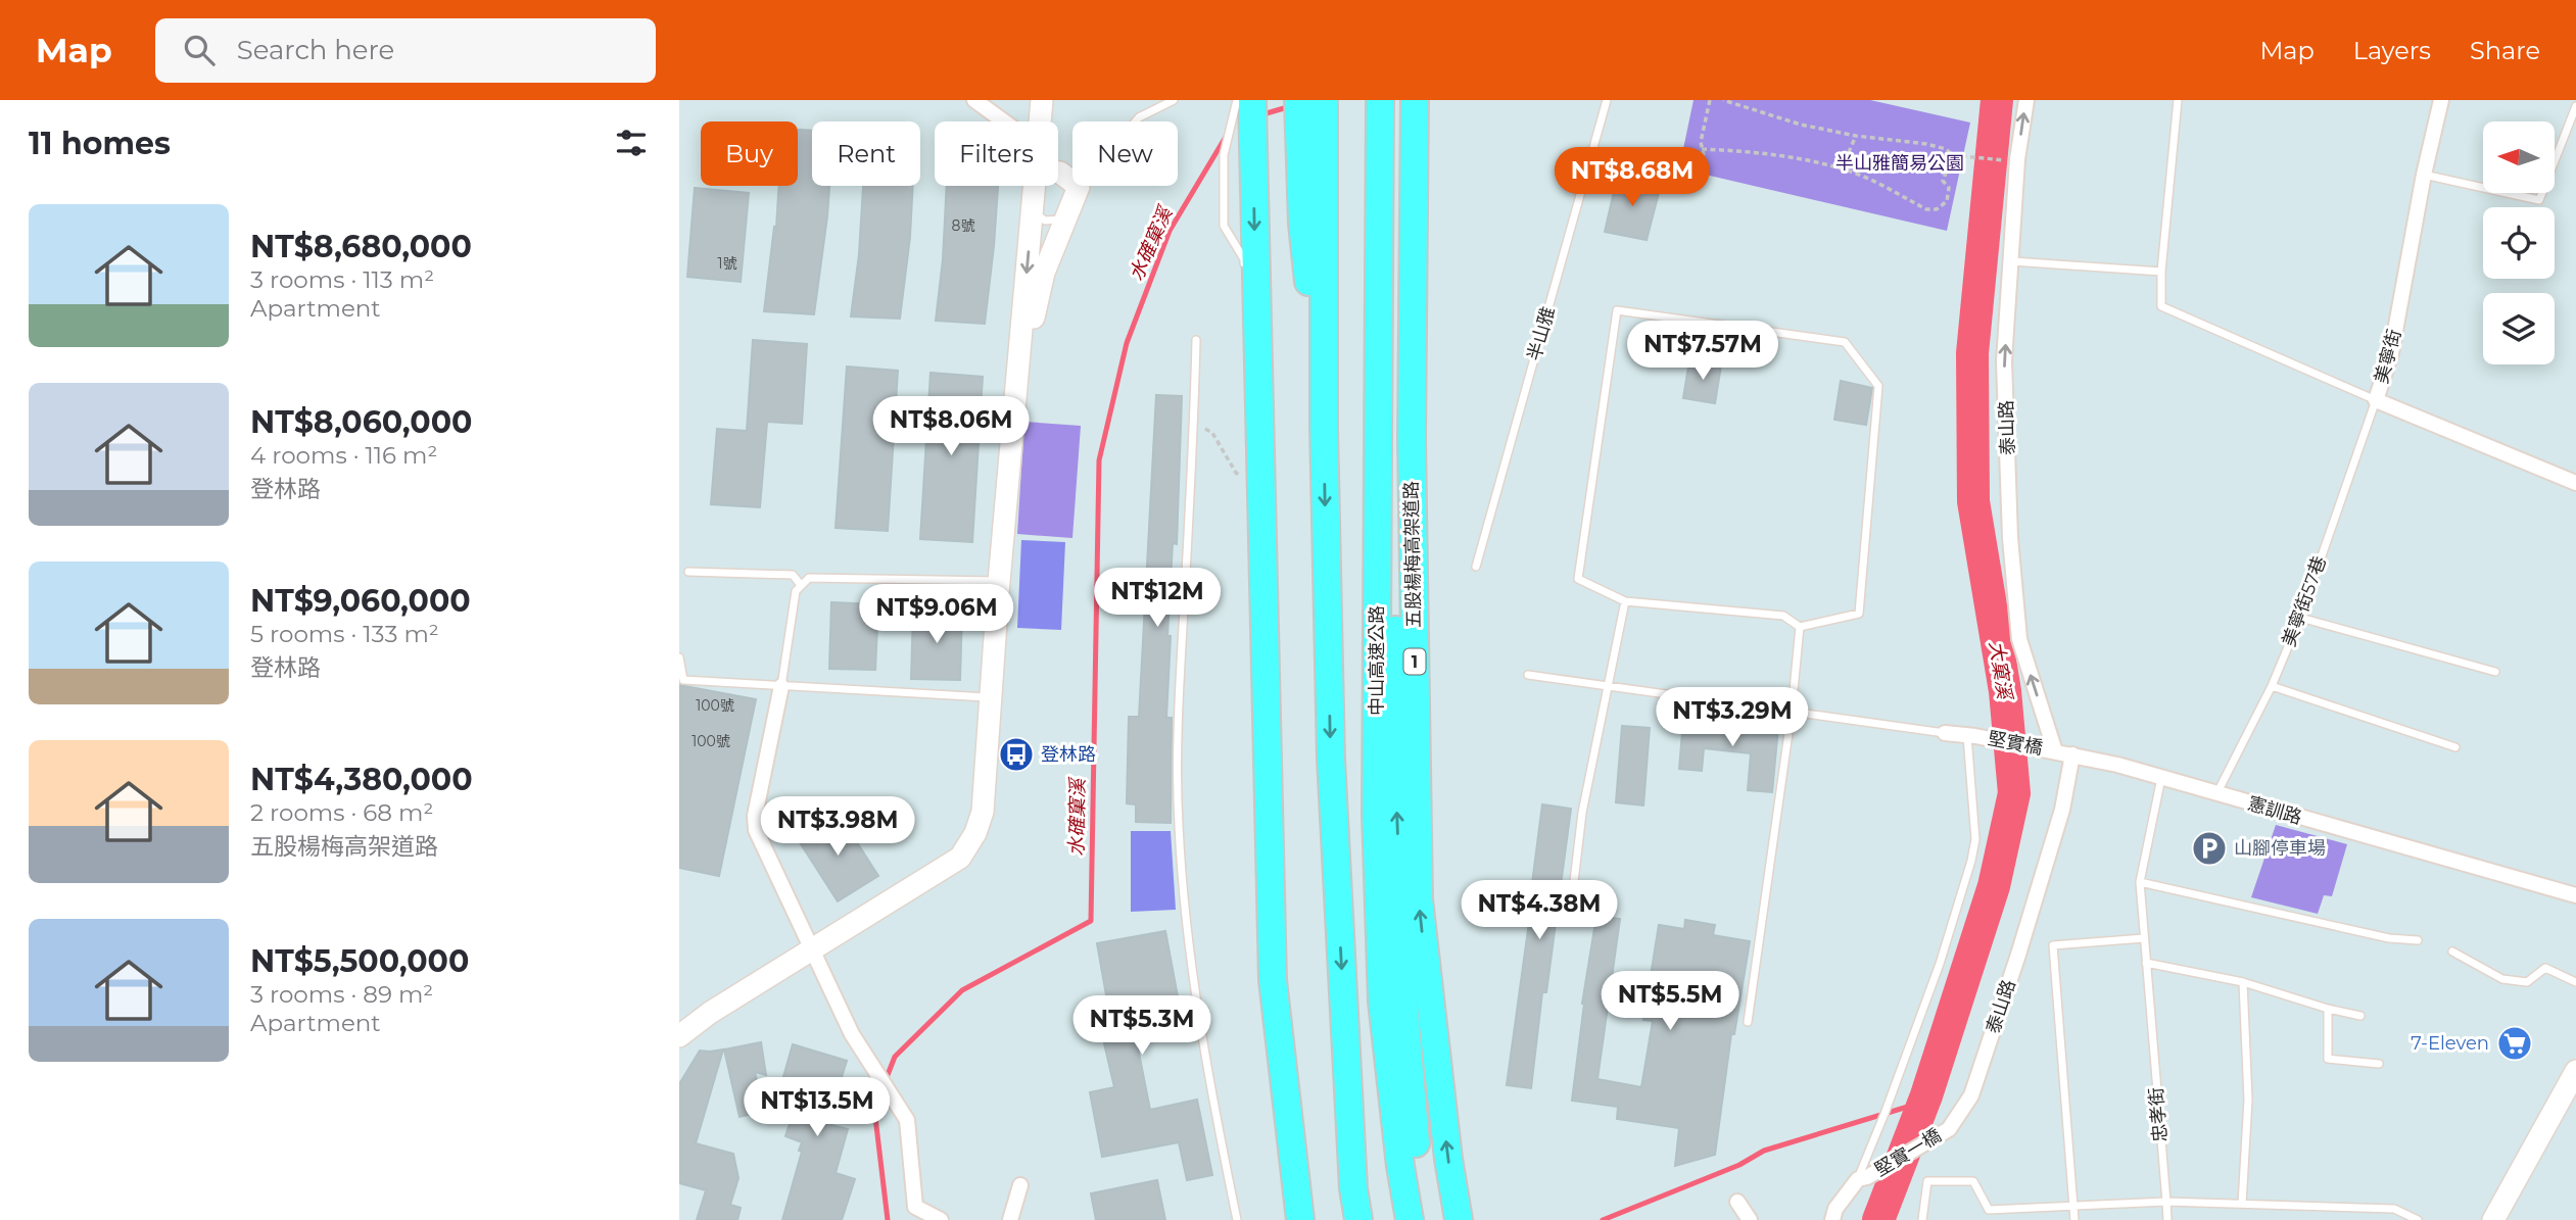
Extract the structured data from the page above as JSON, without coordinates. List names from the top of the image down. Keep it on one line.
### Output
{"streets":{"highway":["五股楊梅高架道路","中山高速公路","1"],"street":["美寧街","泰山路","堅實橋","憲訓路","堅實一橋"],"lane":["半山雅","美寧街57巷","忠孝街"]},"crossings":[["美寧街","美寧街57巷"],["泰山路","堅實橋"],["泰山路","憲訓路"],["泰山路","堅實一橋"],["五股楊梅高架道路","中山高速公路"],["美寧街57巷","憲訓路"],["堅實橋","憲訓路"],["憲訓路","忠孝街"]],"one_way":["泰山路"],"water":["水確窠溪","大窠溪"],"parks":["半山雅簡易公園"],"places":{"bus stop":["登林路"],"parking":["山腳停車場"],"supermarket":["7-Eleven"]},"house_numbers":["8號","1號","100號","100號"],"north":"left","page":{"header":"Map","search":"Search here","nav":["Map","Layers","Share"],"heading":"11 homes","chip":["Buy","Rent","Filters","New"],"price":["NT$8.68M","NT$7.57M","NT$8.06M","NT$12M","NT$9.06M","NT$3.29M","NT$3.98M","NT$4.38M","NT$5.5M","NT$5.3M","NT$13.5M"],"list":[{"name":"NT$8,680,000","note":"3 rooms · 113 m² · Apartment"},{"name":"NT$8,060,000","note":"4 rooms · 116 m² · 登林路"},{"name":"NT$9,060,000","note":"5 rooms · 133 m² · 登林路"},{"name":"NT$4,380,000","note":"2 rooms · 68 m² · 五股楊梅高架道路"},{"name":"NT$5,500,000","note":"3 rooms · 89 m² · Apartment"}]}}
